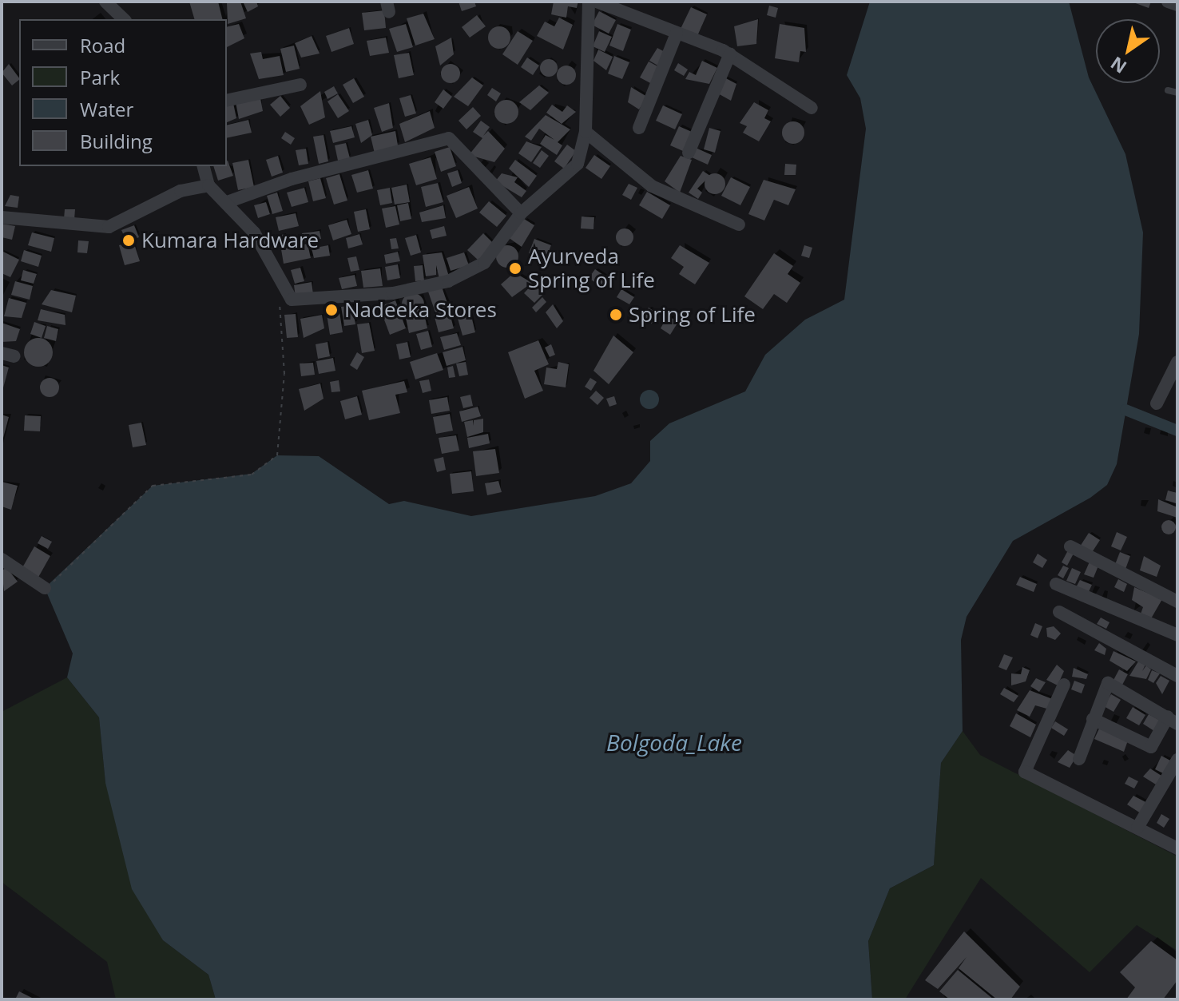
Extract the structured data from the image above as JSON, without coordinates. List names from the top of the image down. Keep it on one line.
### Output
{"water":["Bolgoda_Lake"],"places":["Kumara Hardware","Ayurveda Spring of Life","Nadeeka Stores","Spring of Life"],"legend":["Road","Park","Water","Building"],"north":"bottom left"}
